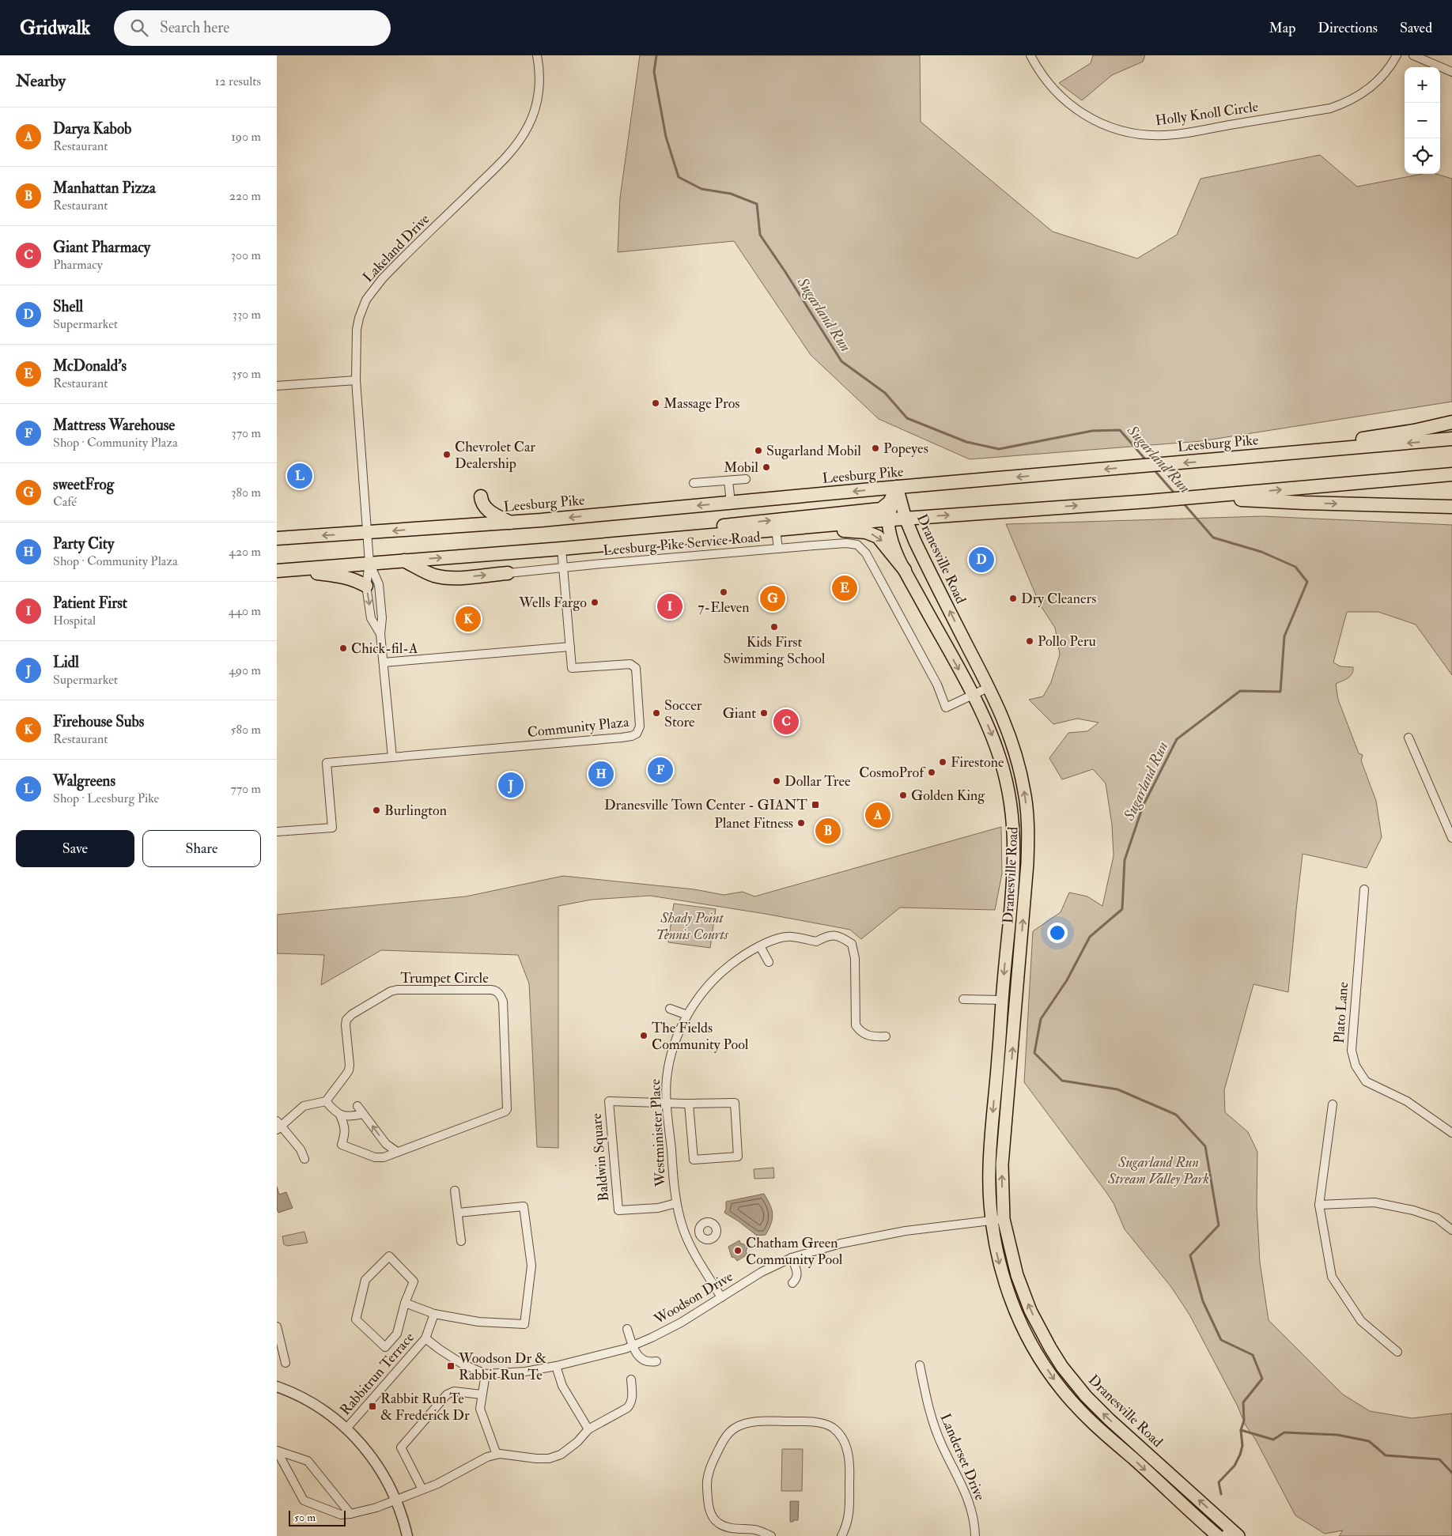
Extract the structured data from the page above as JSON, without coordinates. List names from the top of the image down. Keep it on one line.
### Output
{"streets":{"highway":["Leesburg Pike"],"main road":["Dranesville Road"],"street":["Holly Knoll Circle","Lakeland Drive","Leesburg Pike Service Road","Community Plaza","Trumpet Circle","Plato Lane","Westminister Place","Baldwin Square","Woodson Drive","Rabbitrun Terrace","Landerset Drive"]},"crossings":[["Lakeland Drive","Leesburg Pike"],["Leesburg Pike","Dranesville Road"],["Leesburg Pike Service Road","Dranesville Road"],["Leesburg Pike Service Road","Community Plaza"],["Dranesville Road","Woodson Drive"],["Westminister Place","Baldwin Square"],["Westminister Place","Woodson Drive"],["Woodson Drive","Rabbitrun Terrace"]],"water":["Sugarland Run"],"parks":["Shady Point Tennis Courts","Sugarland Run Stream Valley Park"],"places":{"other":["Massage Pros","Popeyes","Sugarland Mobil","Chevrolet Car Dealership","Mobil","7-Eleven","Dry Cleaners","Wells Fargo","Kids First Swimming School","Pollo Peru","Chick-fil-A","Soccer Store","Giant","Firestone","CosmoProf","Dollar Tree","Golden King","Burlington","Planet Fitness","The Fields Community Pool","Chatham Green Community Pool"],"transit":["Dranesville Town Center - GIANT","Woodson Dr & Rabbit Run Te","Rabbit Run Te & Frederick Dr"]},"scale_bar":"50 m","page":{"header":"Gridwalk","search":"Search here","nav":["Map","Directions","Saved"],"heading":["Nearby","12 results"],"map_buttons":["+","−"],"list":[{"mark":"A","name":"Darya Kabob","note":"Restaurant","value":"190 m"},{"mark":"B","name":"Manhattan Pizza","note":"Restaurant","value":"220 m"},{"mark":"C","name":"Giant Pharmacy","note":"Pharmacy","value":"300 m"},{"mark":"D","name":"Shell","note":"Supermarket","value":"330 m"},{"mark":"E","name":"McDonald's","note":"Restaurant","value":"350 m"},{"mark":"F","name":"Mattress Warehouse","note":"Shop · Community Plaza","value":"370 m"},{"mark":"G","name":"sweetFrog","note":"Café","value":"380 m"},{"mark":"H","name":"Party City","note":"Shop · Community Plaza","value":"420 m"},{"mark":"I","name":"Patient First","note":"Hospital","value":"440 m"},{"mark":"J","name":"Lidl","note":"Supermarket","value":"490 m"},{"mark":"K","name":"Firehouse Subs","note":"Restaurant","value":"580 m"},{"mark":"L","name":"Walgreens","note":"Shop · Leesburg Pike","value":"770 m"}],"pins":["L","D","E","G","I","K","C","F","H","J","A","B"],"buttons":["Save","Share"],"scale":"50 m"}}
